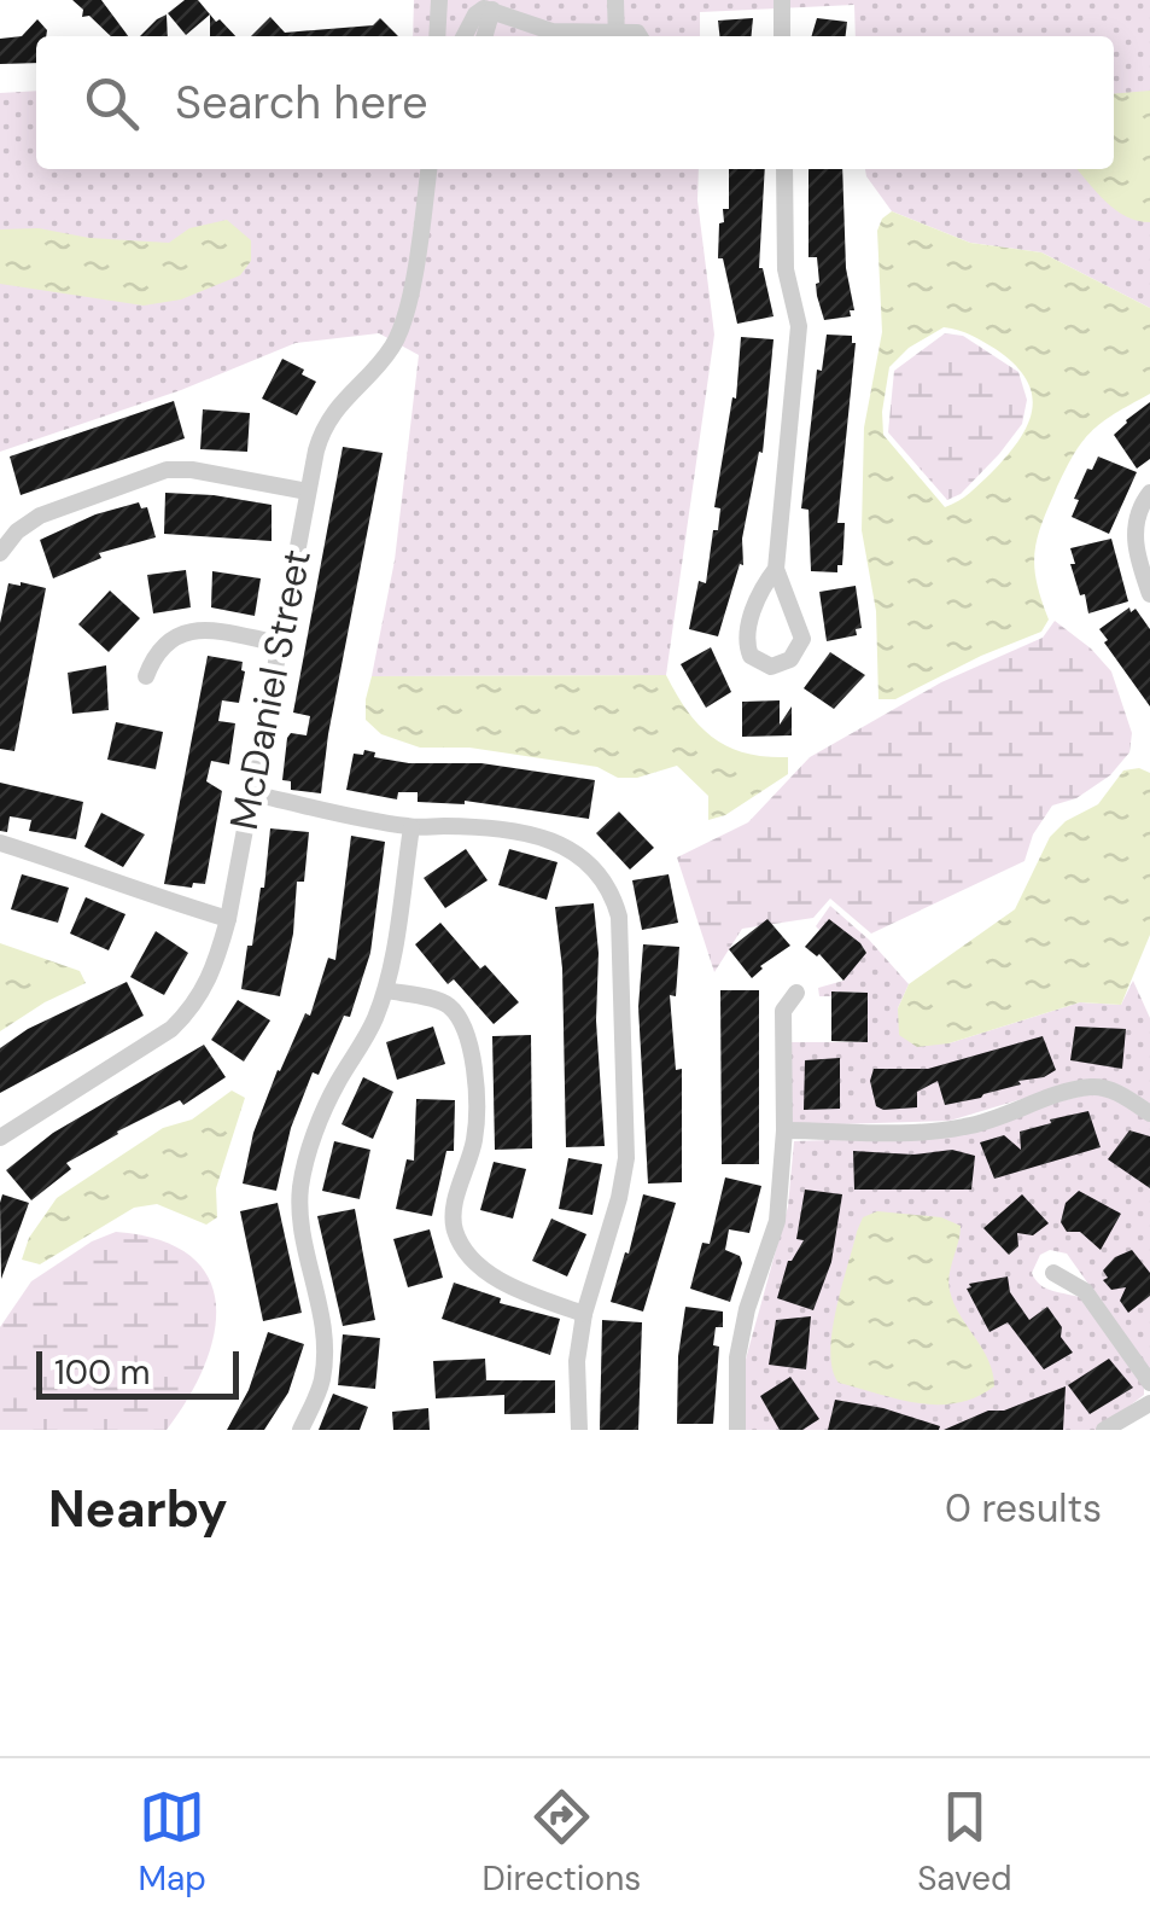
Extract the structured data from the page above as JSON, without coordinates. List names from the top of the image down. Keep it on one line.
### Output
{"streets":{"street":["McDaniel Street"]},"scale_bar":"100 m","page":{"search":"Search here","scale":"100 m","heading":["Nearby","0 results"],"nav":["Map","Directions","Saved"]}}
